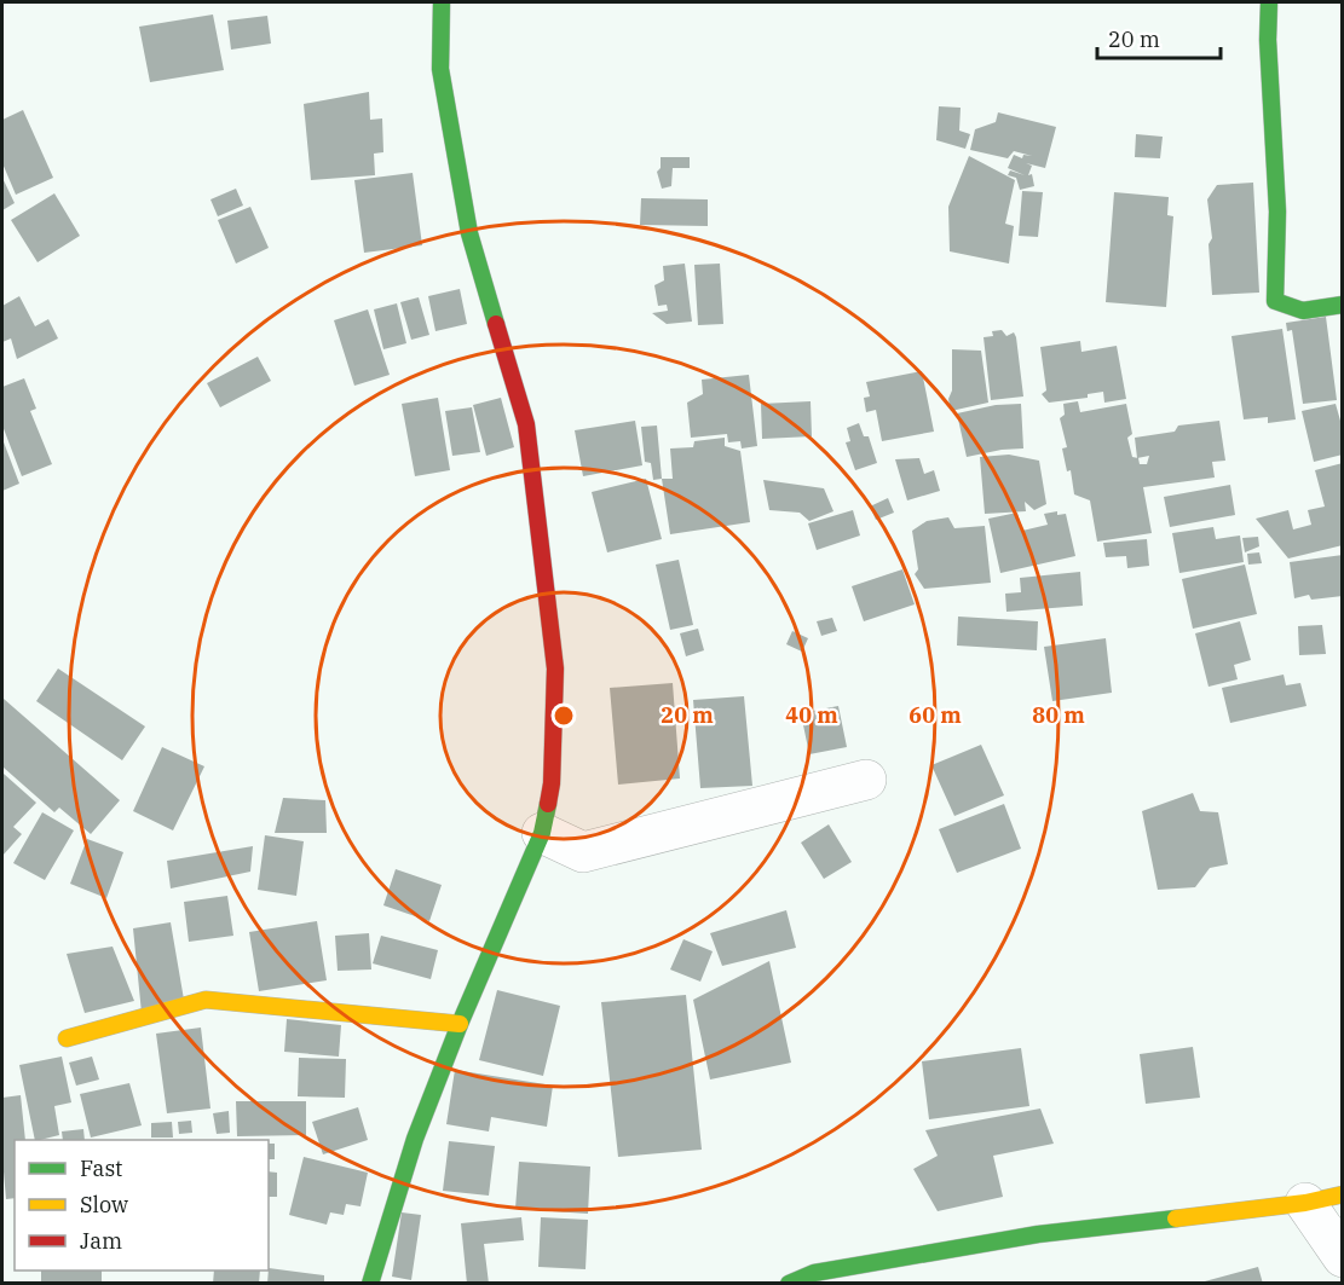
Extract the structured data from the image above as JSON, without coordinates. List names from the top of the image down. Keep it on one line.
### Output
{"legend":["Fast","Slow","Jam"],"scale_bar":"20 m","rings":["20 m","40 m","60 m","80 m"]}
